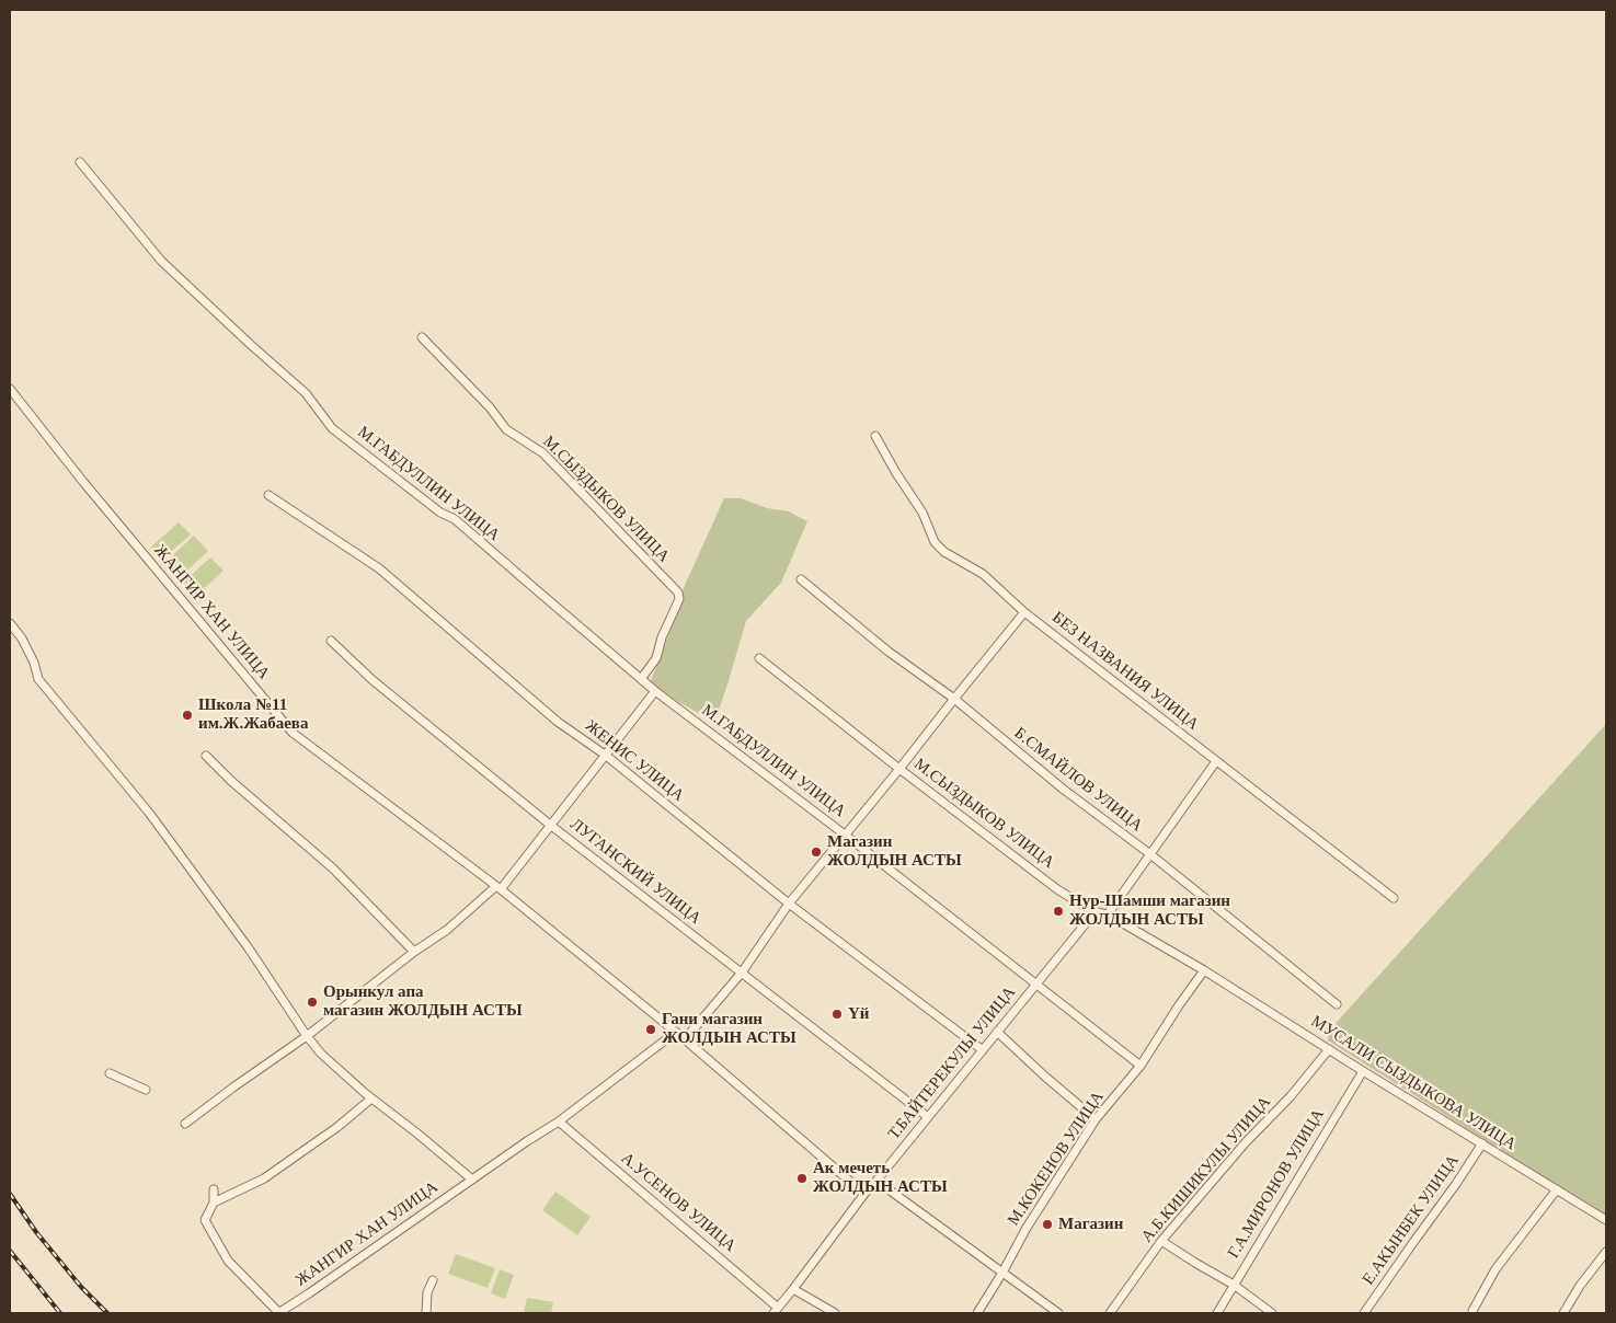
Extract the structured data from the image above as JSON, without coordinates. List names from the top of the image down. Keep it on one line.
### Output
{"streets":{"street":["М.ГАБДУЛЛИН УЛИЦА","М.СЫЗДЫКОВ УЛИЦА","ЖАНГИР ХАН УЛИЦА","БЕЗ НАЗВАНИЯ УЛИЦА","ЖЕНИС УЛИЦА","Б.СМАЙЛОВ УЛИЦА","ЛУГАНСКИЙ УЛИЦА","Т.БАЙТЕРЕКУЛЫ УЛИЦА","МУСАЛИ СЫЗДЫКОВА УЛИЦА","М.КОКЕНОВ УЛИЦА","А.Б.КИШИКУЛЫ УЛИЦА","Г.А.МИРОНОВ УЛИЦА","А.УСЕНОВ УЛИЦА","Е.АКЫНБЕК УЛИЦА"]},"crossings":[["М.ГАБДУЛЛИН УЛИЦА","М.СЫЗДЫКОВ УЛИЦА"],["М.ГАБДУЛЛИН УЛИЦА","БЕЗ НАЗВАНИЯ УЛИЦА"],["М.ГАБДУЛЛИН УЛИЦА","Б.СМАЙЛОВ УЛИЦА"],["М.ГАБДУЛЛИН УЛИЦА","Т.БАЙТЕРЕКУЛЫ УЛИЦА"],["М.ГАБДУЛЛИН УЛИЦА","М.КОКЕНОВ УЛИЦА"],["М.СЫЗДЫКОВ УЛИЦА","Т.БАЙТЕРЕКУЛЫ УЛИЦА"],["М.СЫЗДЫКОВ УЛИЦА","МУСАЛИ СЫЗДЫКОВА УЛИЦА"],["М.СЫЗДЫКОВ УЛИЦА","М.КОКЕНОВ УЛИЦА"],["ЖАНГИР ХАН УЛИЦА","Т.БАЙТЕРЕКУЛЫ УЛИЦА"],["ЖАНГИР ХАН УЛИЦА","А.УСЕНОВ УЛИЦА"],["ЖЕНИС УЛИЦА","Т.БАЙТЕРЕКУЛЫ УЛИЦА"],["ЛУГАНСКИЙ УЛИЦА","Т.БАЙТЕРЕКУЛЫ УЛИЦА"],["Т.БАЙТЕРЕКУЛЫ УЛИЦА","А.УСЕНОВ УЛИЦА"],["МУСАЛИ СЫЗДЫКОВА УЛИЦА","М.КОКЕНОВ УЛИЦА"],["МУСАЛИ СЫЗДЫКОВА УЛИЦА","А.Б.КИШИКУЛЫ УЛИЦА"],["МУСАЛИ СЫЗДЫКОВА УЛИЦА","Г.А.МИРОНОВ УЛИЦА"],["МУСАЛИ СЫЗДЫКОВА УЛИЦА","Е.АКЫНБЕК УЛИЦА"]],"places":["Школа №11 им.Ж.Жабаева","Магазин ЖОЛДЫН АСТЫ","Нур-Шамши магазин ЖОЛДЫН АСТЫ","Орынкул апа магазин ЖОЛДЫН АСТЫ","Үй","Гани магазин ЖОЛДЫН АСТЫ","Ак мечеть ЖОЛДЫН АСТЫ","Магазин"]}
